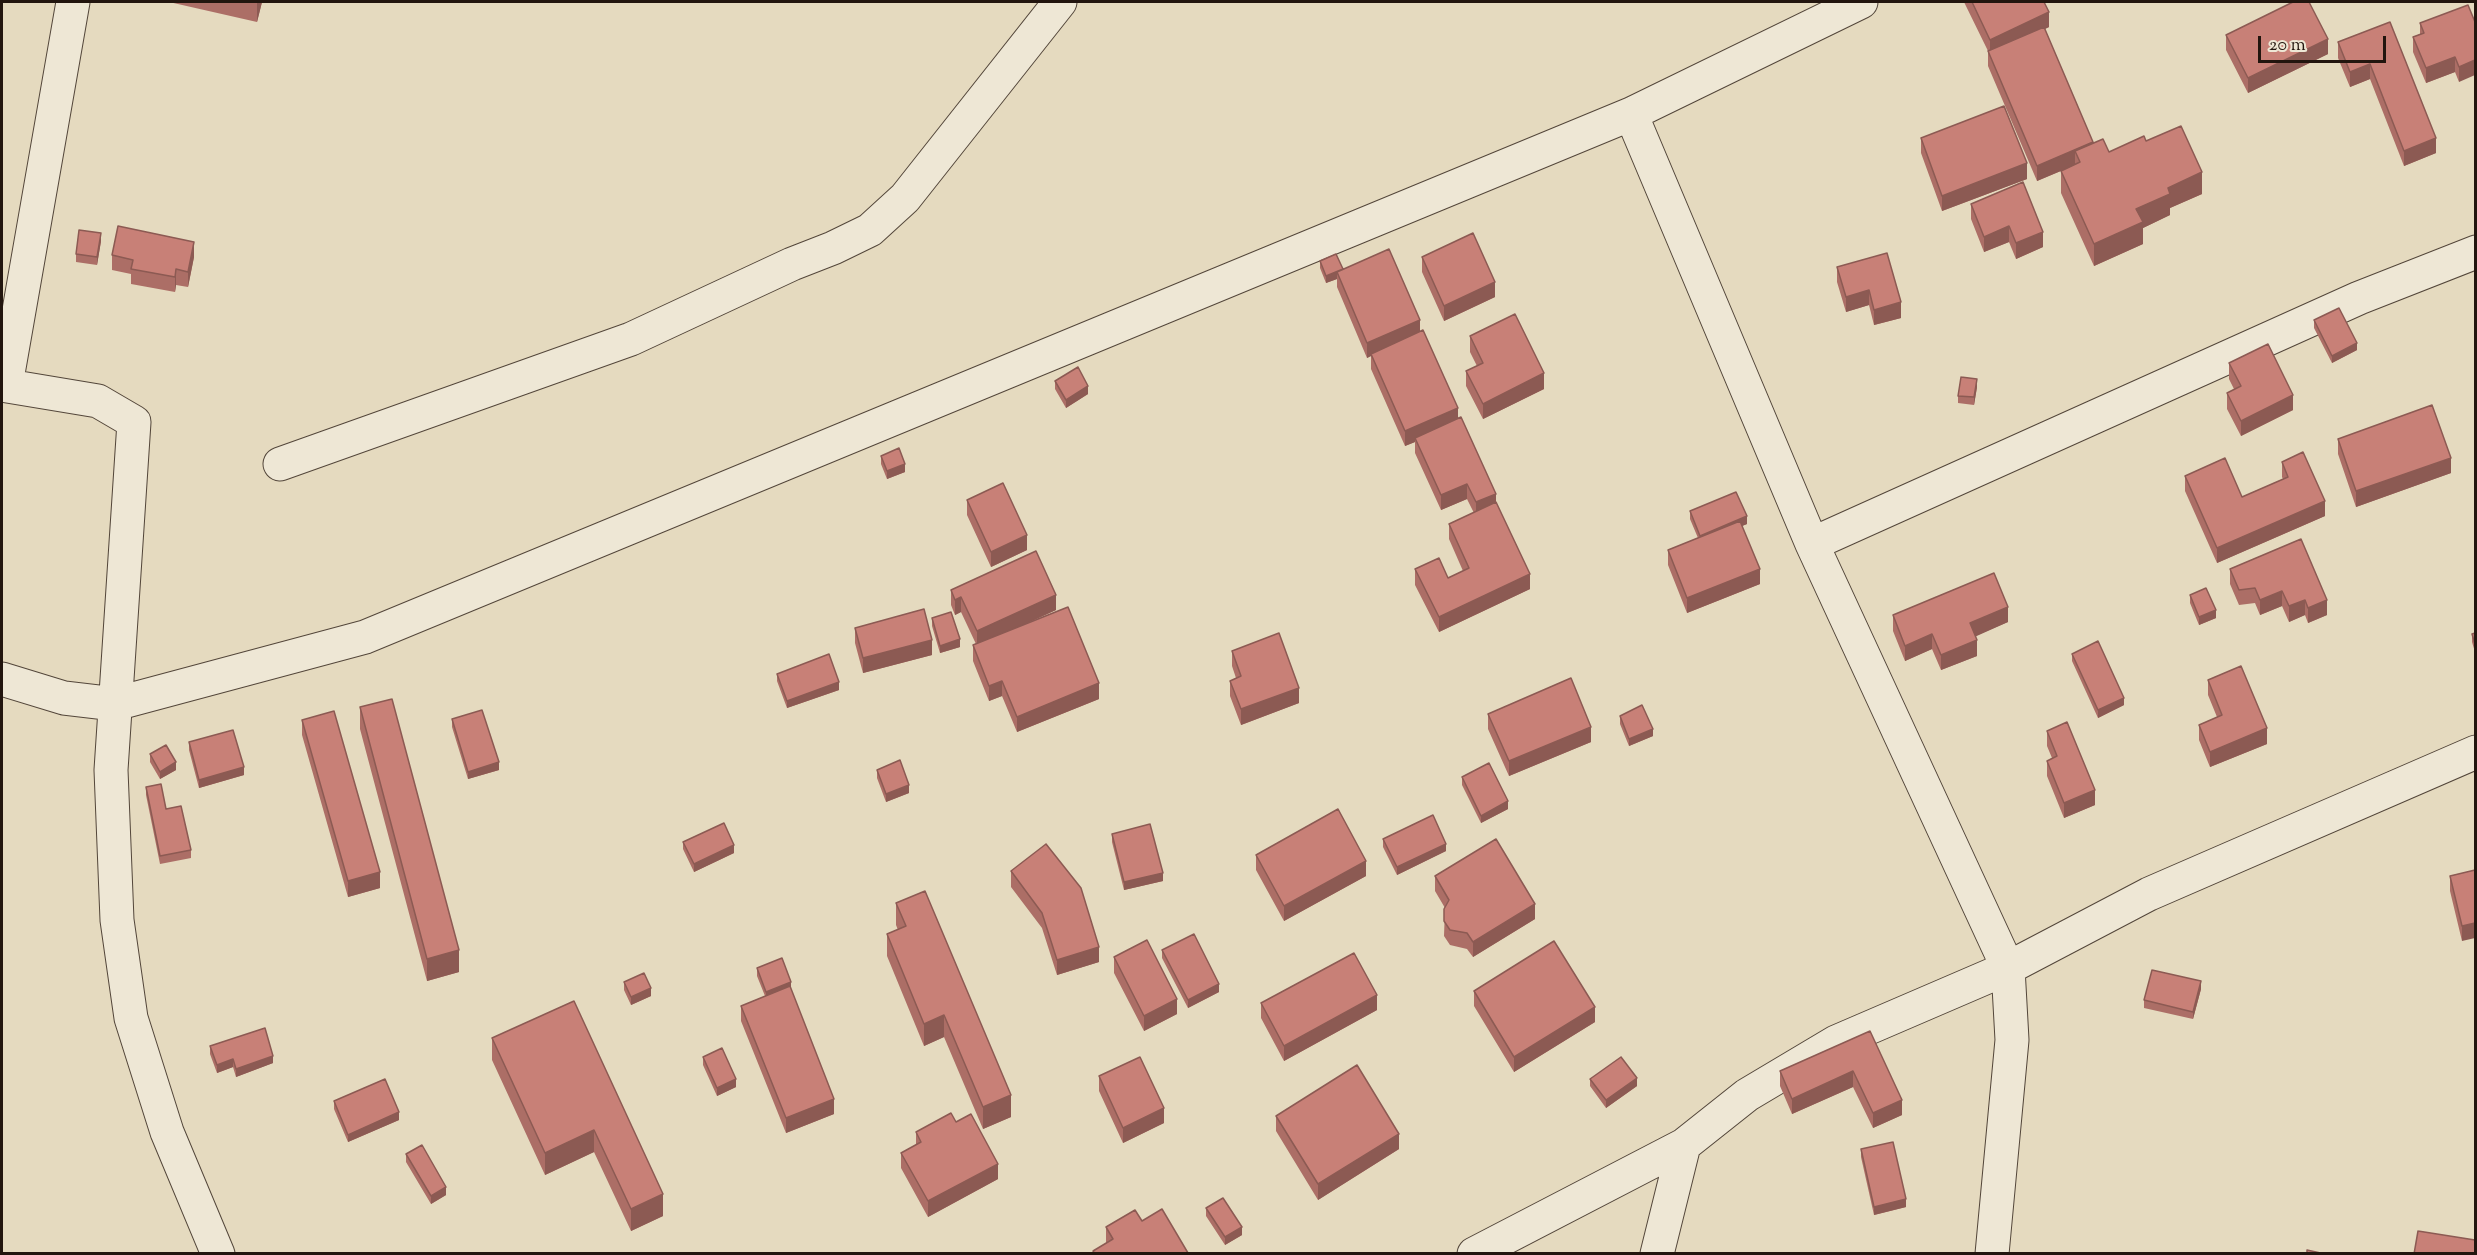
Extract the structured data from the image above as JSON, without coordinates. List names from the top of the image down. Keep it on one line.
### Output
{"scale_bar":"20 m"}
